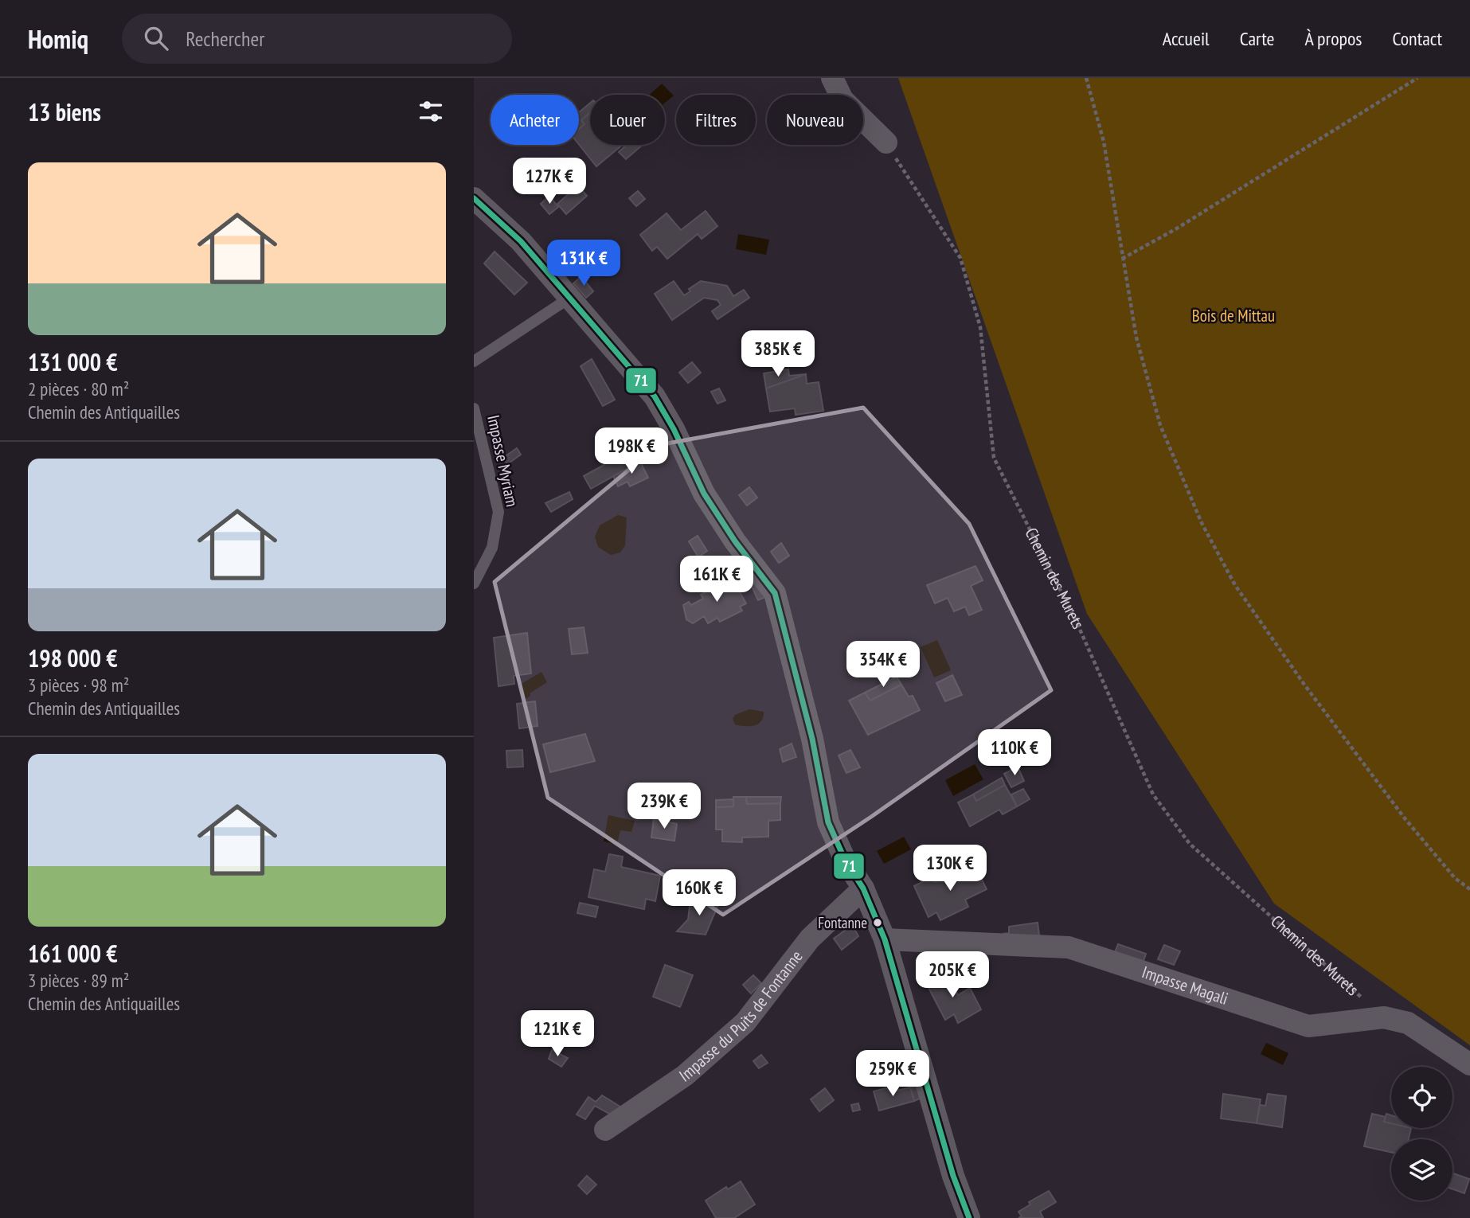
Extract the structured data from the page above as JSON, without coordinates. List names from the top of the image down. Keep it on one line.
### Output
{"streets":{"street":["Impasse Magali","Impasse du Puits de Fontanne"],"lane":["Impasse Myriam"],"path":["Chemin des Murets"]},"crossings":[["Chemin des Murets","Impasse Magali"]],"parks":["Bois de Mittau"],"places":["Fontanne"],"lines":["transit line 71"],"page":{"header":"Homiq","search":"Rechercher","nav":["Accueil","Carte","À propos","Contact"],"heading":"13 biens","chip":["Acheter","Louer","Filtres","Nouveau"],"list":[{"name":"131 000 €","note":"2 pièces · 80 m² · Chemin des Antiquailles"},{"name":"198 000 €","note":"3 pièces · 98 m² · Chemin des Antiquailles"},{"name":"161 000 €","note":"3 pièces · 89 m² · Chemin des Antiquailles"}],"price":["127K €","131K €","385K €","198K €","161K €","354K €","110K €","239K €","130K €","160K €","205K €","121K €","259K €"]}}
